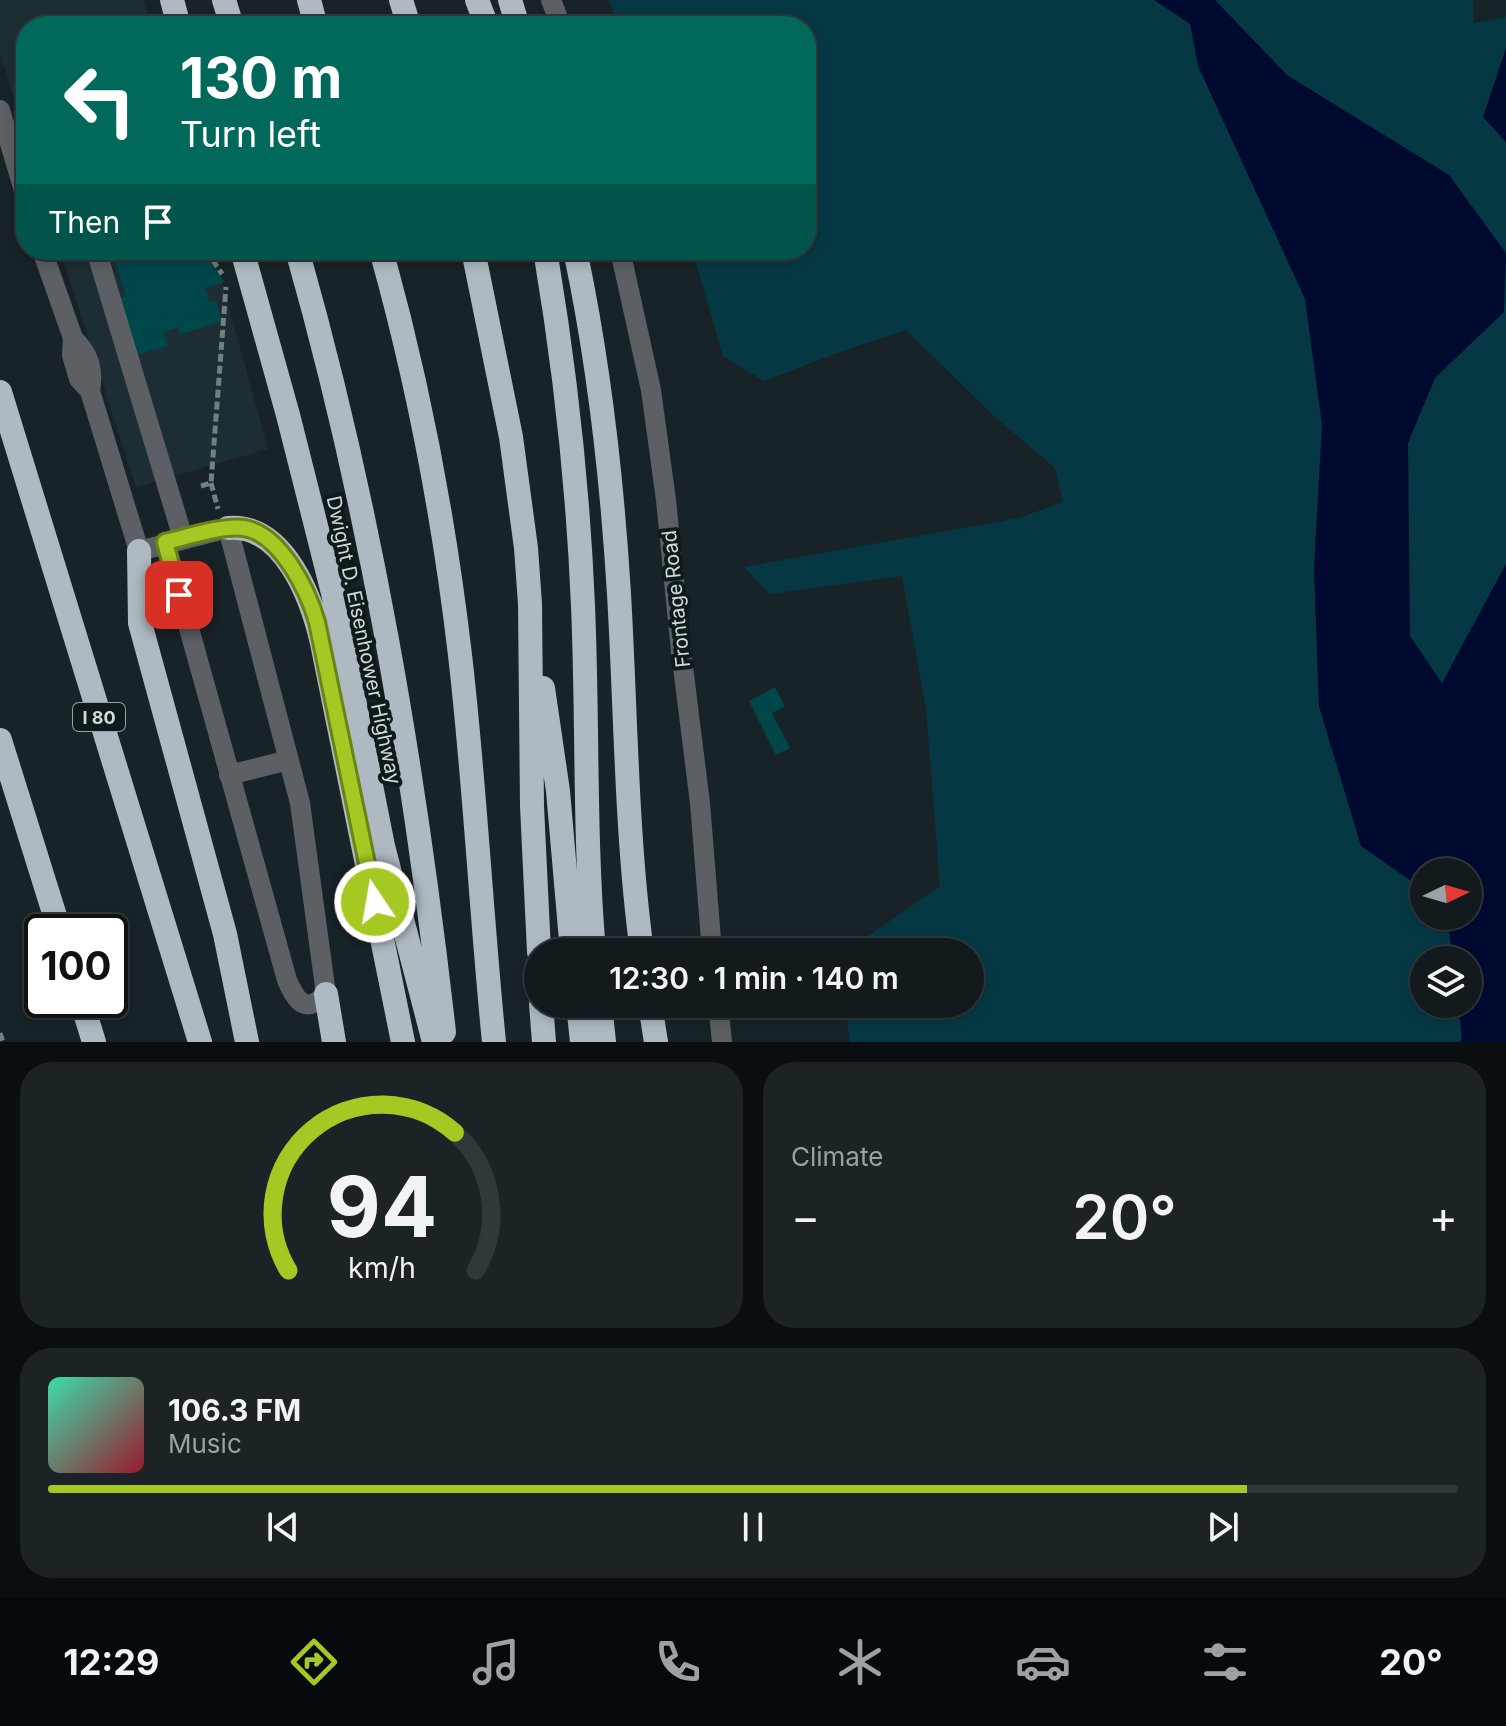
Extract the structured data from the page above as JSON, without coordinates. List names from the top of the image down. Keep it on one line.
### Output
{"streets":{"highway":["Dwight D. Eisenhower Highway","I 80"],"lane":["Frontage Road"]},"north":"right","page":{"turn":["130 m","Turn left"],"then":"Then","limit":"100","trip":"12:30 · 1 min · 140 m","tile":"Climate","heat":["−","20°","+"],"song":["106.3 FM","Music"],"tabs":["12:29","20°"],"gauge":["94","km/h"]}}
